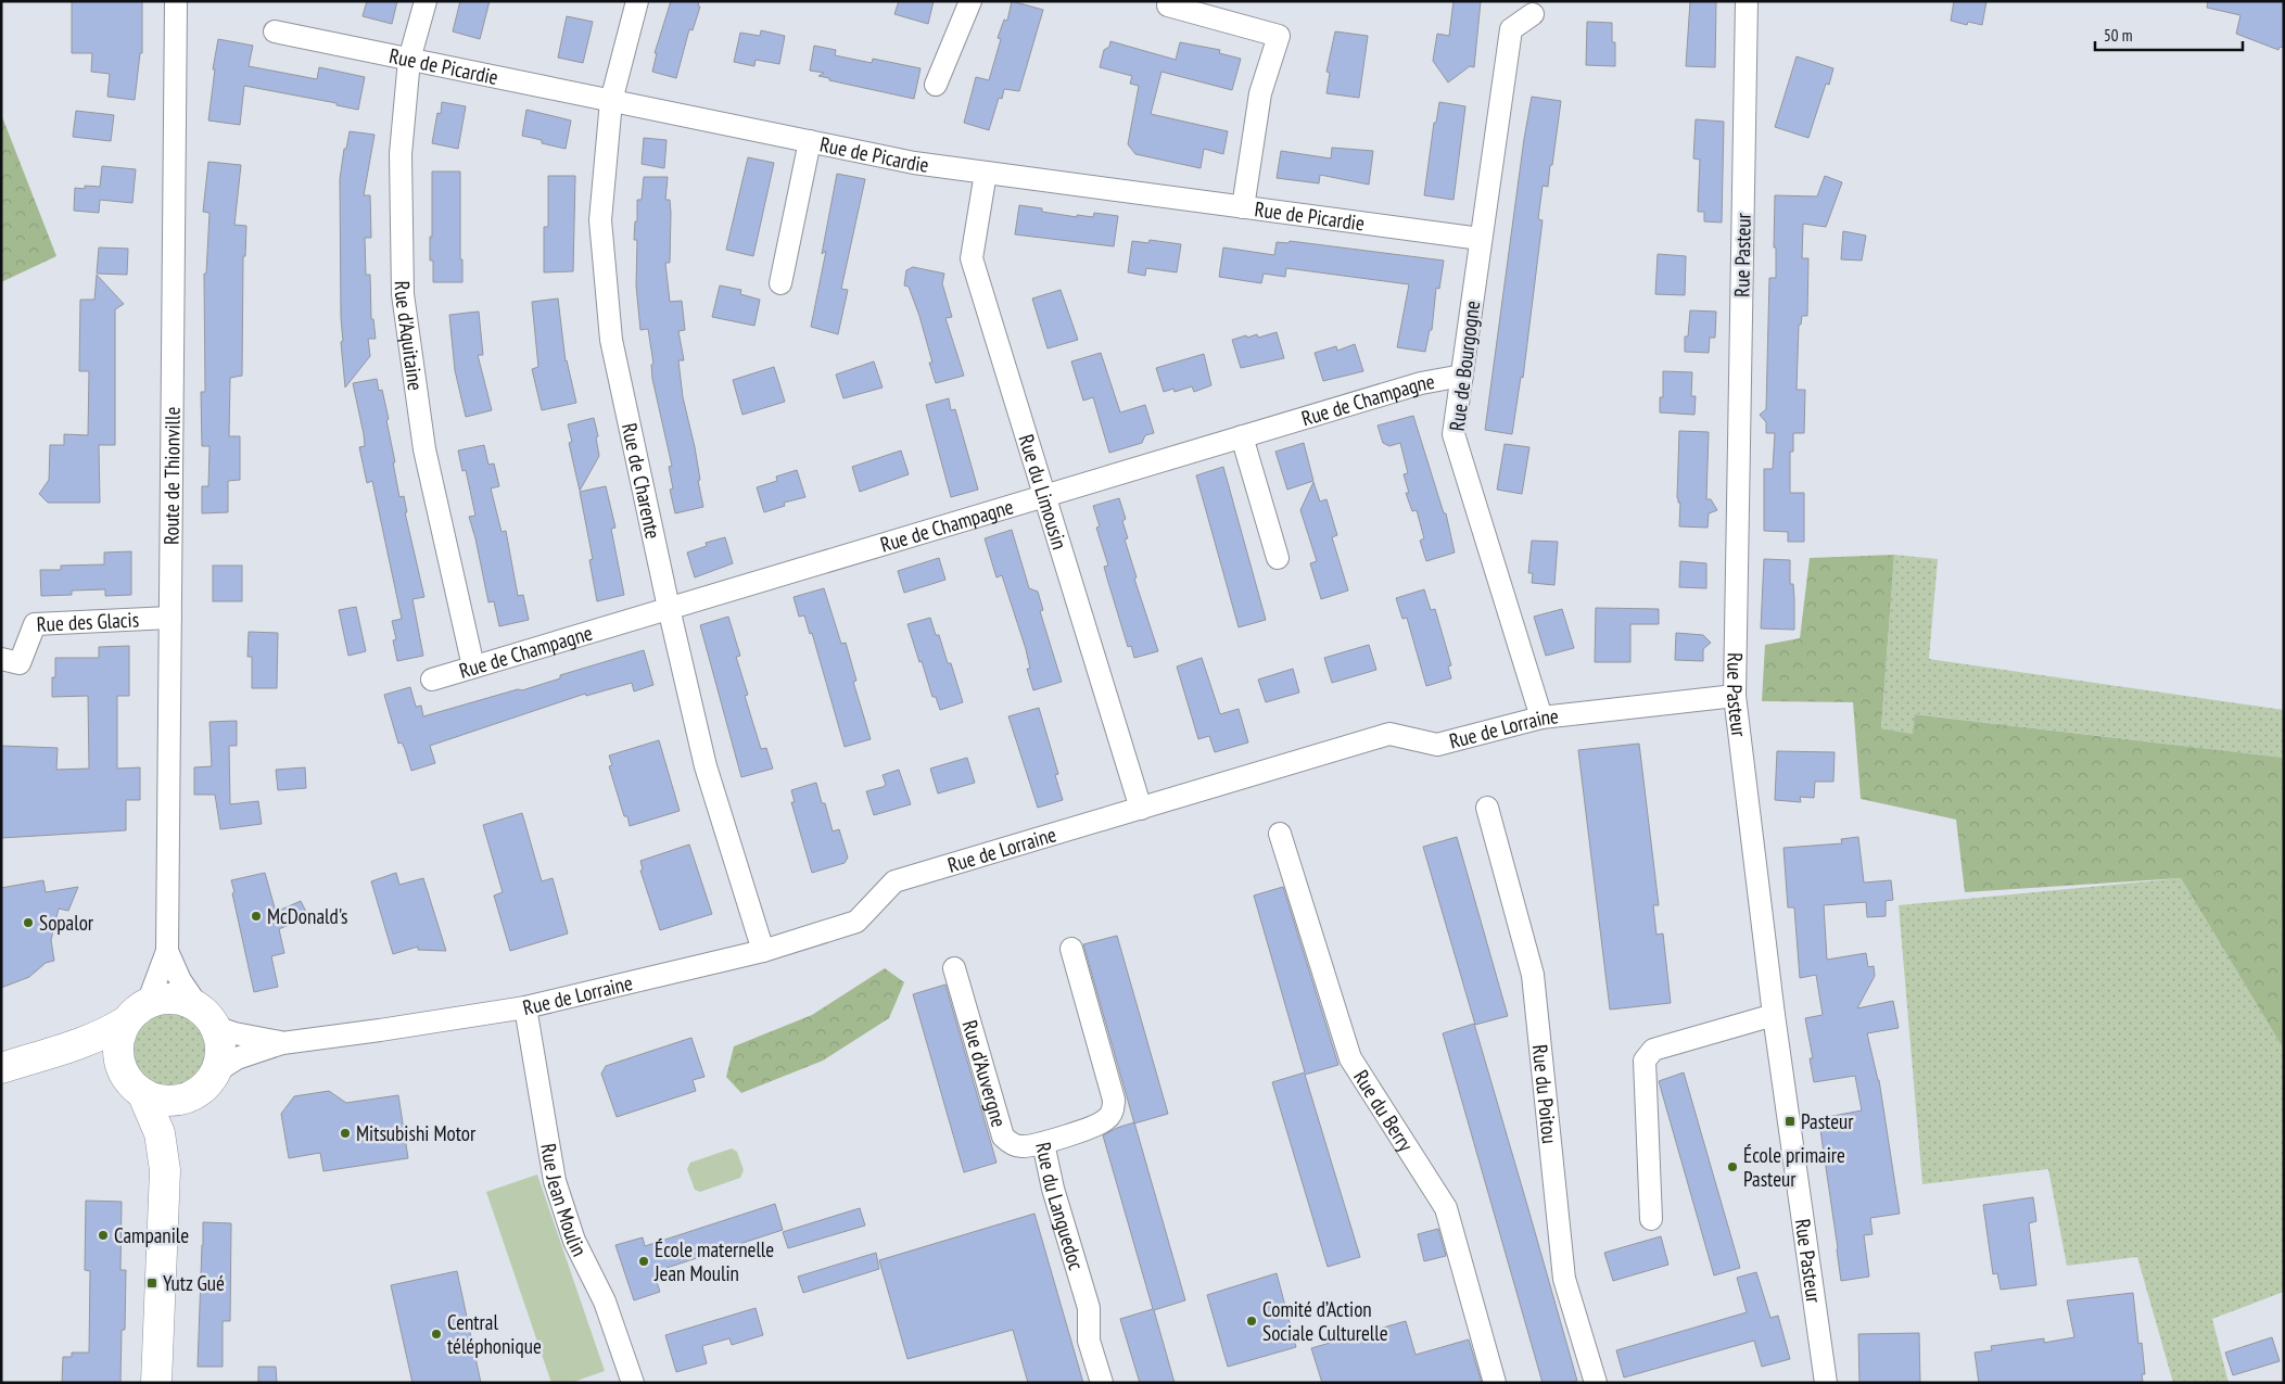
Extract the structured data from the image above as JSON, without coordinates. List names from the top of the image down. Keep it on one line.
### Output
{"streets":{"street":["Rue de Picardie","Rue Pasteur","Rue d'Aquitaine","Rue de Bourgogne","Rue de Champagne","Route de Thionville","Rue de Charente","Rue du Limousin","Rue des Glacis","Rue de Lorraine","Rue d'Auvergne","Rue du Poitou","Rue du Berry","Rue Jean Moulin","Rue du Languedoc"]},"crossings":[["Rue de Picardie","Rue d'Aquitaine"],["Rue de Picardie","Rue de Bourgogne"],["Rue de Picardie","Rue de Charente"],["Rue de Picardie","Rue du Limousin"],["Rue Pasteur","Rue de Lorraine"],["Rue d'Aquitaine","Rue de Champagne"],["Rue de Bourgogne","Rue de Champagne"],["Rue de Bourgogne","Rue de Lorraine"],["Rue de Champagne","Rue de Charente"],["Rue de Champagne","Rue du Limousin"],["Route de Thionville","Rue des Glacis"],["Route de Thionville","Rue de Lorraine"],["Rue de Charente","Rue de Lorraine"],["Rue du Limousin","Rue de Lorraine"],["Rue de Lorraine","Rue Jean Moulin"],["Rue d'Auvergne","Rue du Languedoc"]],"places":{"other":["McDonald's","Sopalor","Mitsubishi Motor","École primaire Pasteur","Campanile","École maternelle Jean Moulin","Comité d’Action Sociale Culturelle","Central téléphonique"],"transit":["Pasteur","Yutz Gué"]},"scale_bar":"50 m"}
